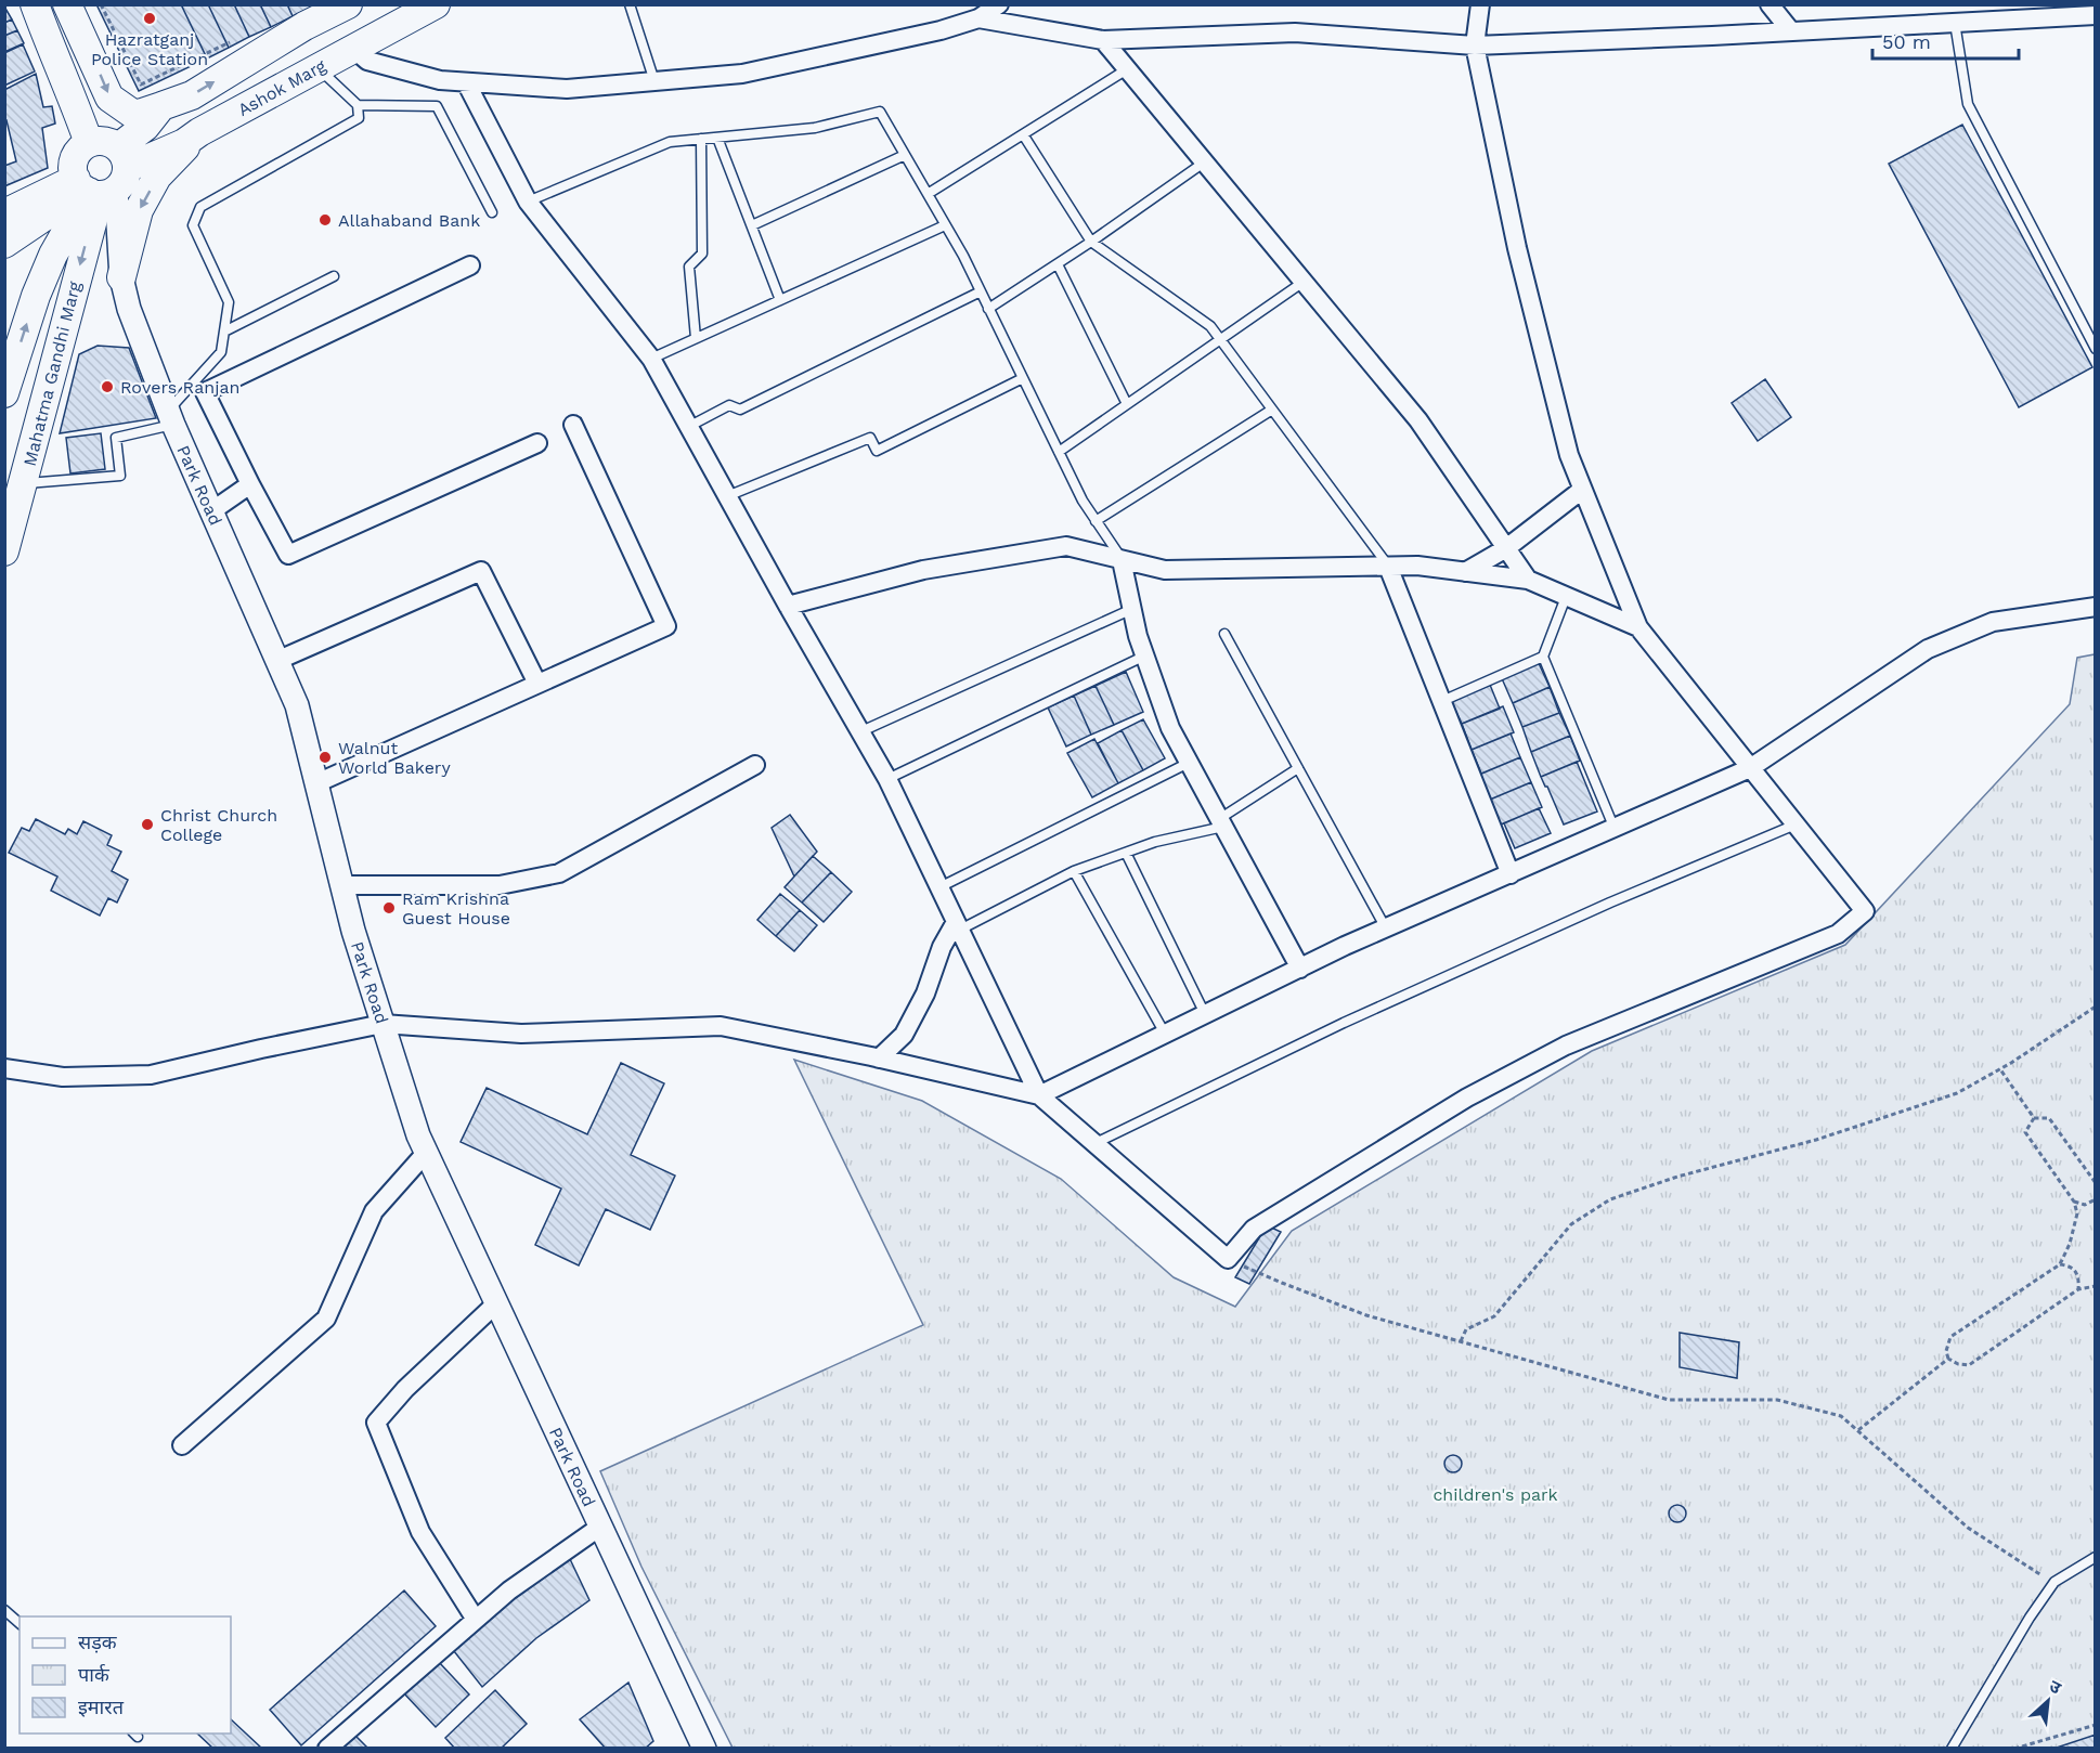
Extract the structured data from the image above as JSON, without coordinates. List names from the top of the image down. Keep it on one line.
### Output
{"streets":{"main road":["Ashok Marg","Mahatma Gandhi Marg"],"street":["Park Road"]},"crossings":[["Ashok Marg","Mahatma Gandhi Marg"],["Ashok Marg","Park Road"],["Mahatma Gandhi Marg","Park Road"]],"parks":["children's park"],"places":["Hazratganj Police Station","Allahaband Bank","Rovers Ranjan","Walnut World Bakery","Christ Church College","Ram Krishna Guest House"],"legend":["सड़क","पार्क","इमारत"],"scale_bar":"50 m","north":"top right"}
